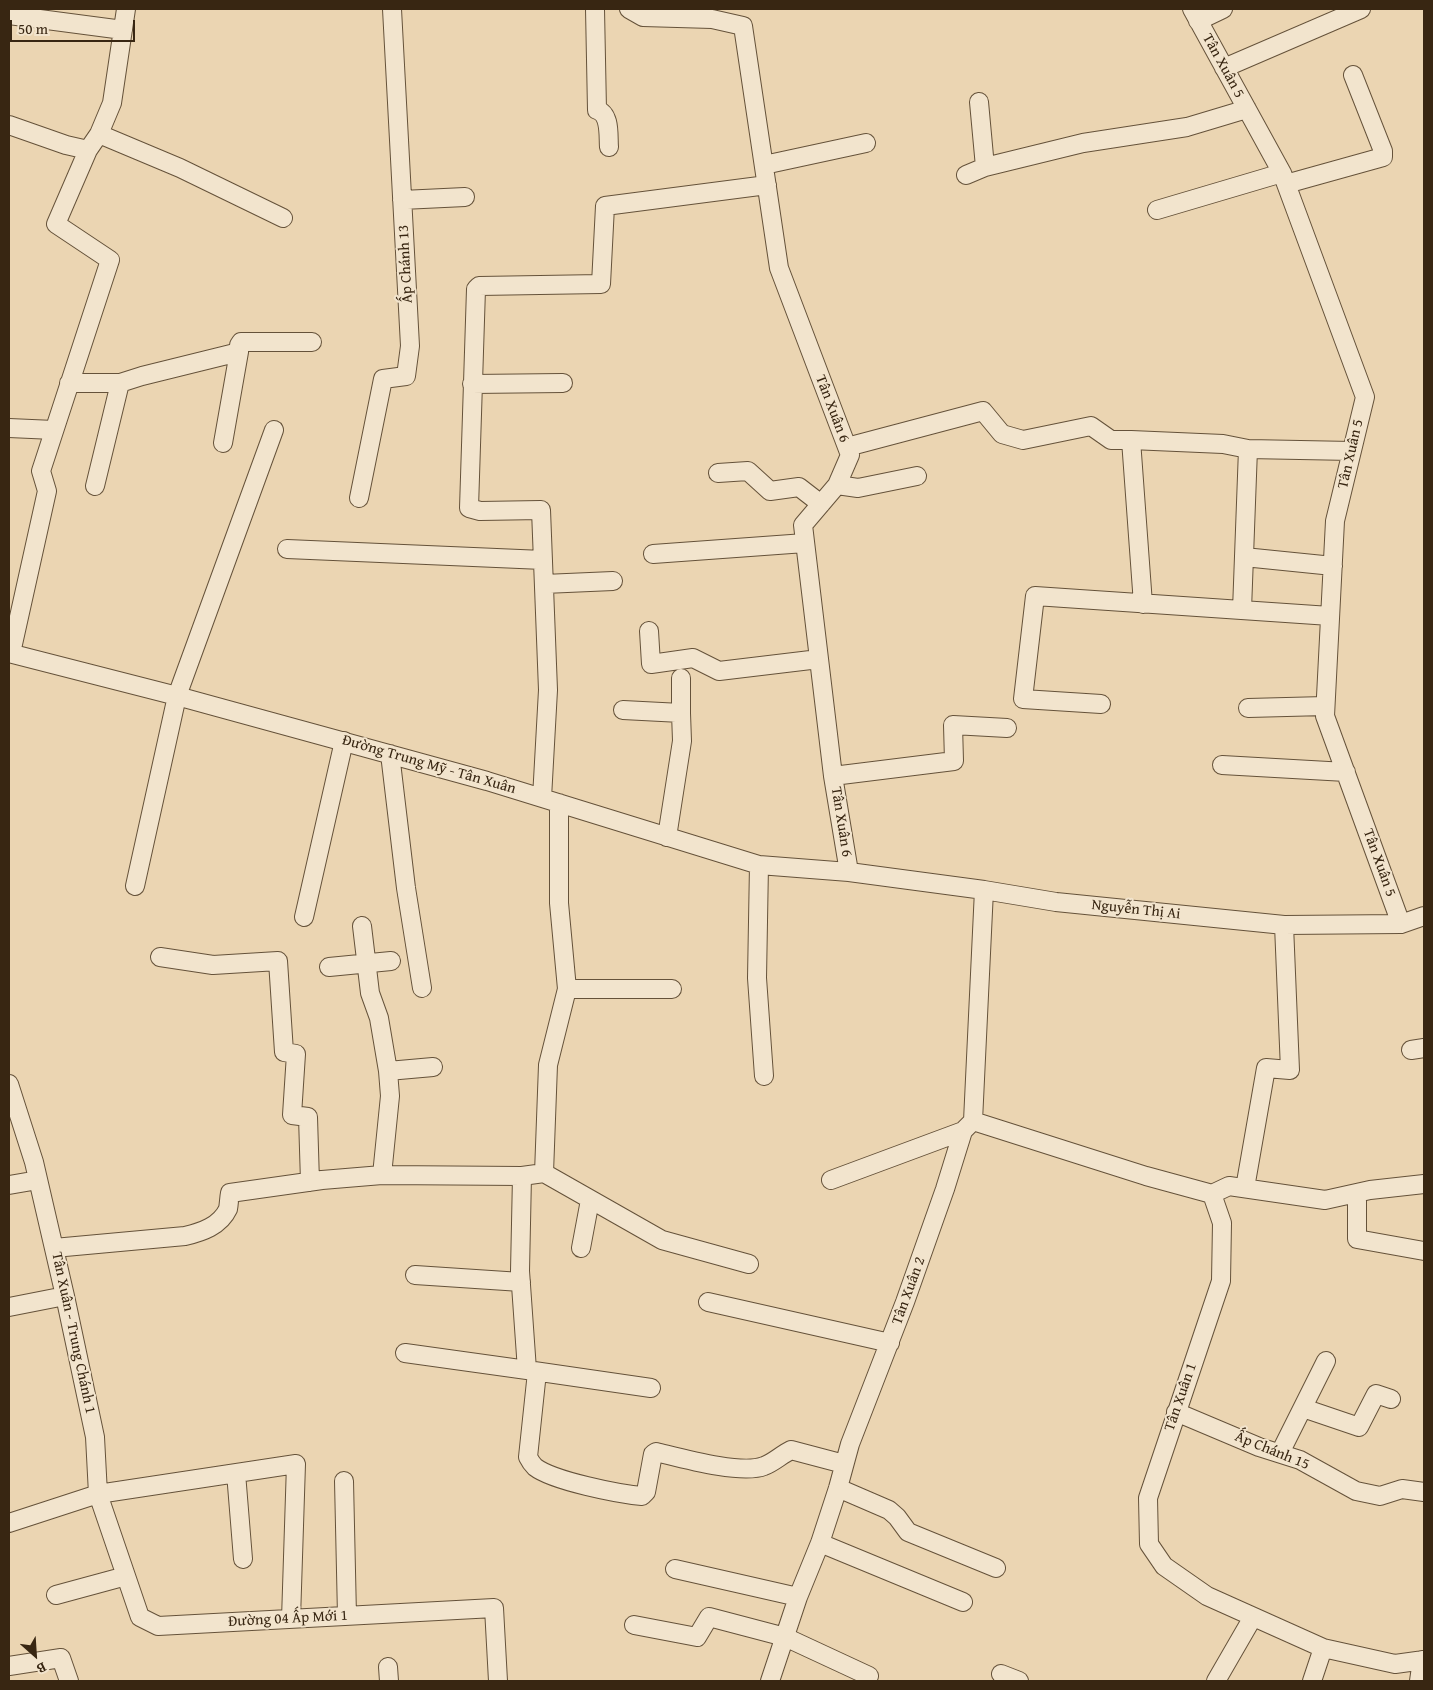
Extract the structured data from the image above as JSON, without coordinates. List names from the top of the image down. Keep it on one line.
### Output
{"streets":{"street":["Tân Xuân 5","Ấp Chánh 13","Tân Xuân 6","Đường Trung Mỹ - Tân Xuân","Nguyễn Thị Ai","Tân Xuân 2","Tân Xuân - Trung Chánh 1","Tân Xuân 1","Ấp Chánh 15","Đường 04 Ấp Mới 1"]},"crossings":[["Tân Xuân 5","Nguyễn Thị Ai"],["Tân Xuân 6","Đường Trung Mỹ - Tân Xuân"],["Tân Xuân 6","Nguyễn Thị Ai"],["Đường Trung Mỹ - Tân Xuân","Nguyễn Thị Ai"],["Nguyễn Thị Ai","Tân Xuân 2"],["Tân Xuân - Trung Chánh 1","Đường 04 Ấp Mới 1"],["Tân Xuân 1","Ấp Chánh 15"]],"scale_bar":"50 m","north":"bottom right"}
